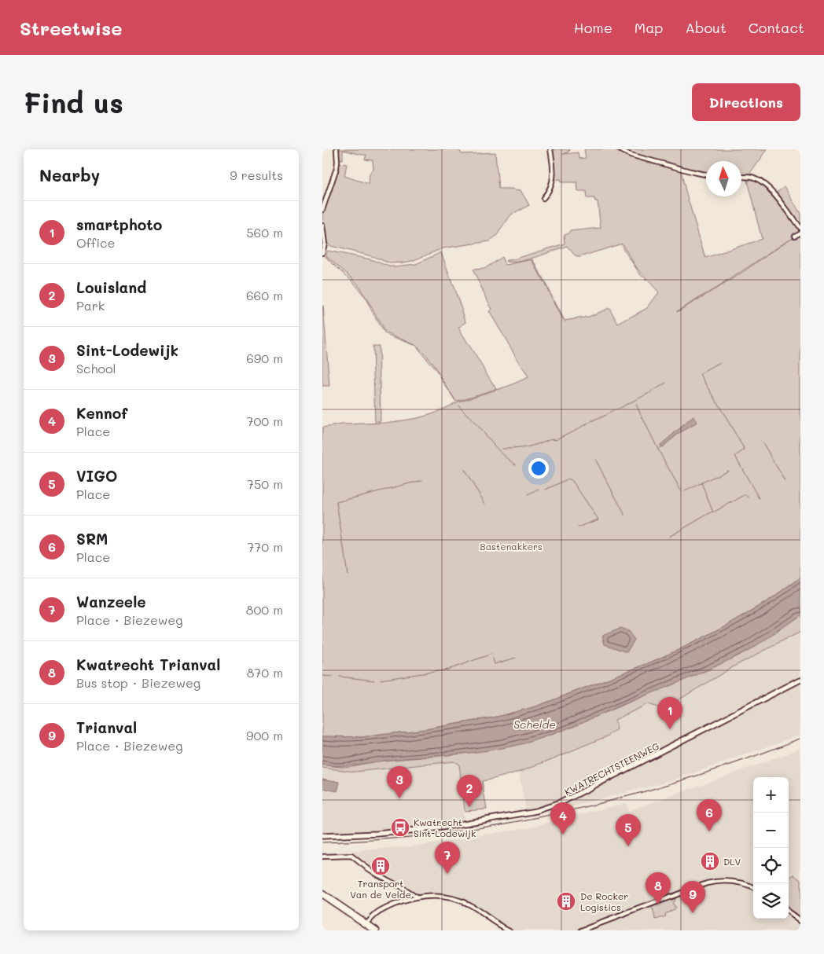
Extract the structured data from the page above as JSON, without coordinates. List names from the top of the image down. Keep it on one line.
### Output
{"streets":{"street":["KWATRECHTSTEENWEG"]},"water":["Schelde"],"parks":["Bastenakkers"],"places":{"bus stop":["Kwatrecht Sint-Lodewijk"],"building":["DLV","Transport Van de Velde","De Rocker Logistics"]},"north":"top","page":{"header":"Streetwise","nav":["Home","Map","About","Contact"],"buttons":"Directions","title":"Find us","heading":["Nearby","9 results"],"list":[{"mark":"1","name":"smartphoto","note":"Office","value":"560 m"},{"mark":"2","name":"Louisland","note":"Park","value":"660 m"},{"mark":"3","name":"Sint-Lodewijk","note":"School","value":"690 m"},{"mark":"4","name":"Kennof","note":"Place","value":"700 m"},{"mark":"5","name":"VIGO","note":"Place","value":"750 m"},{"mark":"6","name":"SRM","note":"Place","value":"770 m"},{"mark":"7","name":"Wanzeele","note":"Place · Biezeweg","value":"800 m"},{"mark":"8","name":"Kwatrecht Trianval","note":"Bus stop · Biezeweg","value":"870 m"},{"mark":"9","name":"Trianval","note":"Place · Biezeweg","value":"900 m"}],"pins":["1","3","2","6","4","5","7","8","9"],"map_buttons":["+","−"]}}
